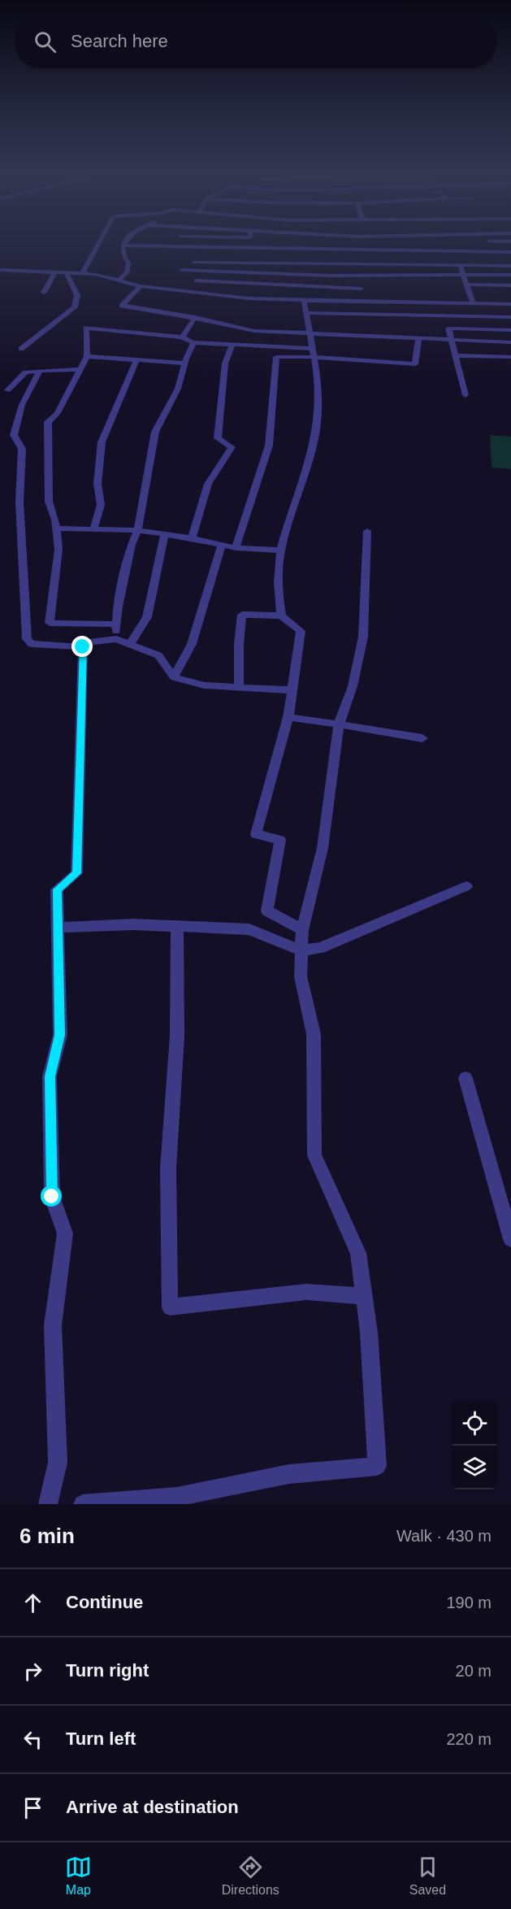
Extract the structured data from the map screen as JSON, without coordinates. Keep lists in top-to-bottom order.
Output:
{
  "page": {
    "search": "Search here",
    "heading": ["6 min", "Walk · 430 m"],
    "list": [
      ["Continue", "190 m"],
      ["Turn right", "20 m"],
      ["Turn left", "220 m"],
      "Arrive at destination"
    ],
    "nav": ["Map", "Directions", "Saved"]
  }
}
